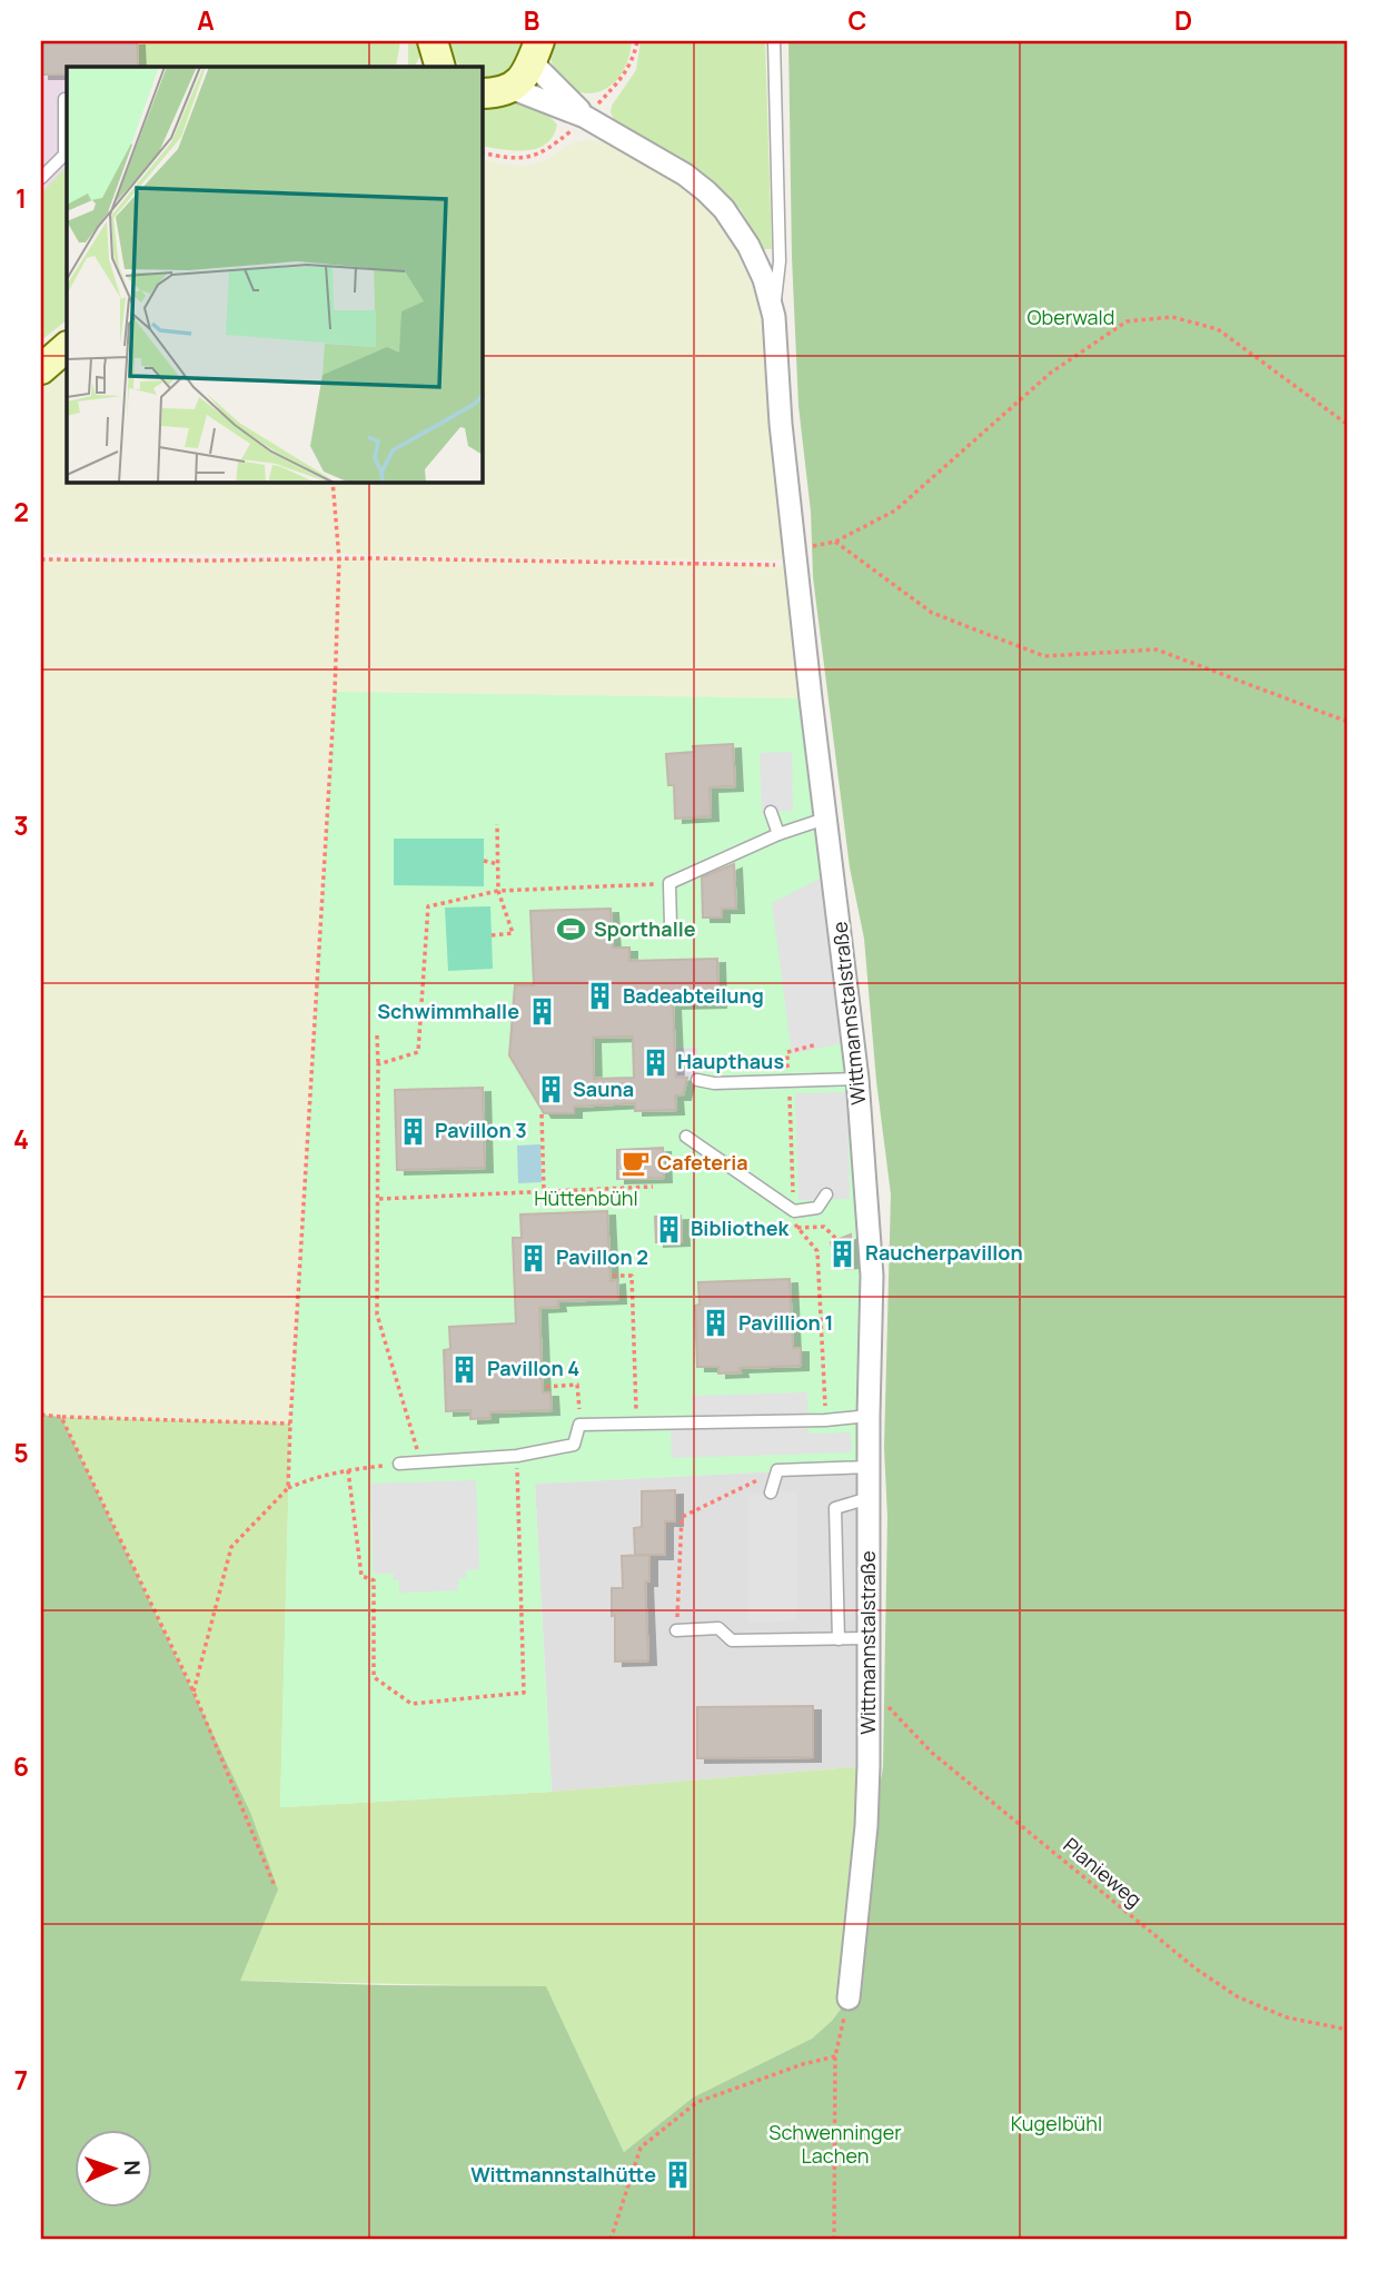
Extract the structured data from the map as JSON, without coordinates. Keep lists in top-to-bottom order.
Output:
{
  "streets": {
    "street": ["Wittmannstalstraße"],
    "path": ["Planieweg"]
  },
  "crossings": [
    ["Wittmannstalstraße", "Planieweg"]
  ],
  "parks": [
    "Oberwald",
    "Hüttenbühl",
    "Kugelbühl",
    "Schwenninger Lachen"
  ],
  "places": {
    "sports": ["Sporthalle"],
    "building": [
      "Badeabteilung",
      "Schwimmhalle",
      "Haupthaus",
      "Sauna",
      "Pavillon 3",
      "Bibliothek",
      "Raucherpavillon",
      "Pavillon 2",
      "Pavillion 1",
      "Pavillon 4",
      "Wittmannstalhütte"
    ],
    "cafe": ["Cafeteria"]
  },
  "north": "right",
  "grid": {
    "columns": [
      "A",
      "B",
      "C",
      "D"
    ],
    "rows": [
      "1",
      "2",
      "3",
      "4",
      "5",
      "6",
      "7"
    ]
  }
}
